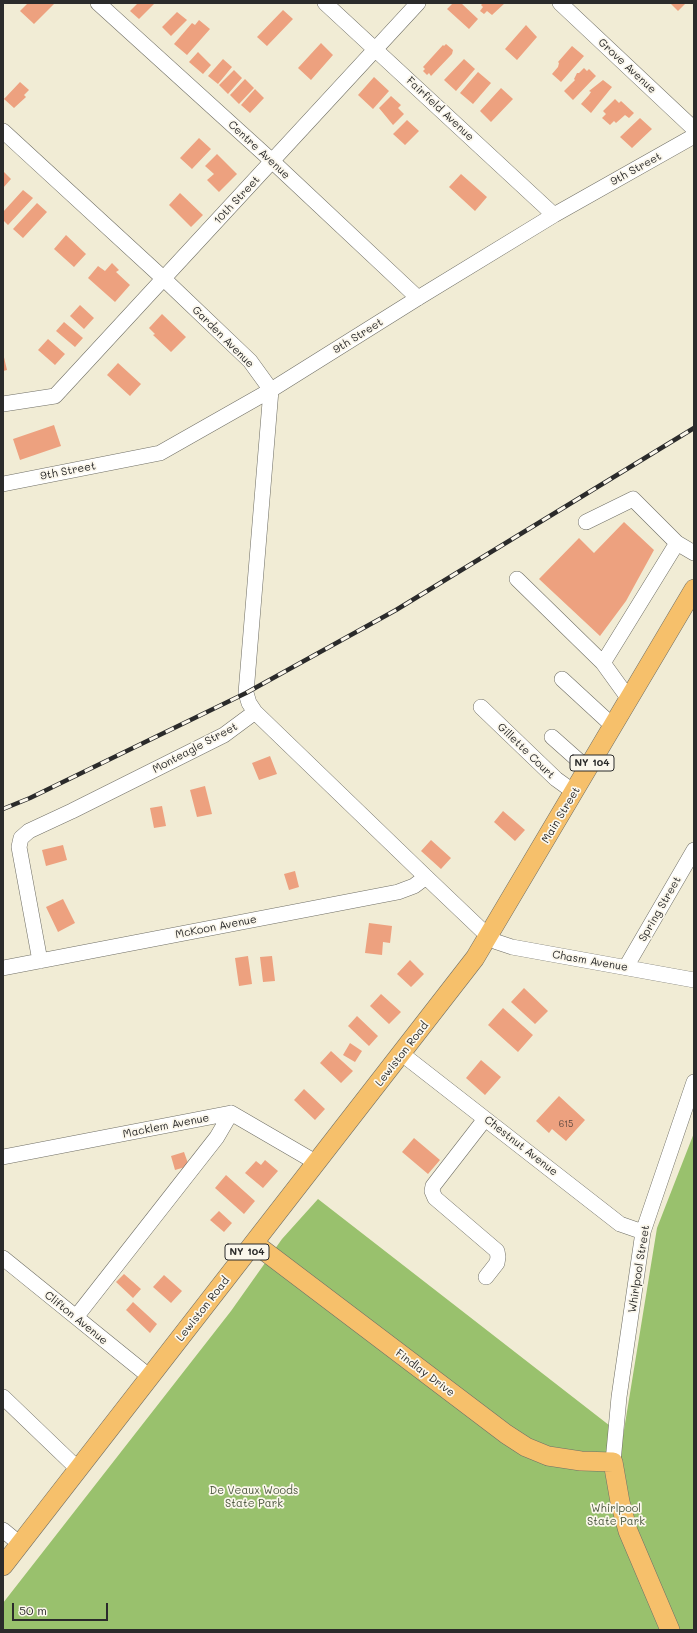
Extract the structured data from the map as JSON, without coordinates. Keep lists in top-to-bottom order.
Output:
{
  "streets": {
    "main road": [
      "NY 104",
      "Main Street",
      "Lewiston Road",
      "Findlay Drive"
    ],
    "street": [
      "Grove Avenue",
      "Fairfield Avenue",
      "Centre Avenue",
      "9th Street",
      "10th Street",
      "Garden Avenue",
      "Monteagle Street",
      "Gillette Court",
      "Spring Street",
      "McKoon Avenue",
      "Chasm Avenue",
      "Macklem Avenue",
      "Chestnut Avenue",
      "Whirlpool Street",
      "Clifton Avenue"
    ]
  },
  "crossings": [
    ["Fairfield Avenue", "9th Street"],
    ["Fairfield Avenue", "10th Street"],
    ["Centre Avenue", "9th Street"],
    ["Centre Avenue", "10th Street"],
    ["9th Street", "Garden Avenue"],
    ["10th Street", "Garden Avenue"],
    ["Monteagle Street", "McKoon Avenue"],
    ["Gillette Court", "Main Street"],
    ["Main Street", "Chasm Avenue"],
    ["Main Street", "Lewiston Road"],
    ["Spring Street", "Chasm Avenue"],
    ["Chasm Avenue", "Lewiston Road"],
    ["Lewiston Road", "Chestnut Avenue"],
    ["Lewiston Road", "Clifton Avenue"],
    ["Lewiston Road", "Findlay Drive"],
    ["Chestnut Avenue", "Whirlpool Street"],
    ["Whirlpool Street", "Findlay Drive"]
  ],
  "parks": ["De Veaux Woods State Park", "Whirlpool State Park"],
  "house_numbers": ["615"],
  "scale_bar": "50 m"
}
